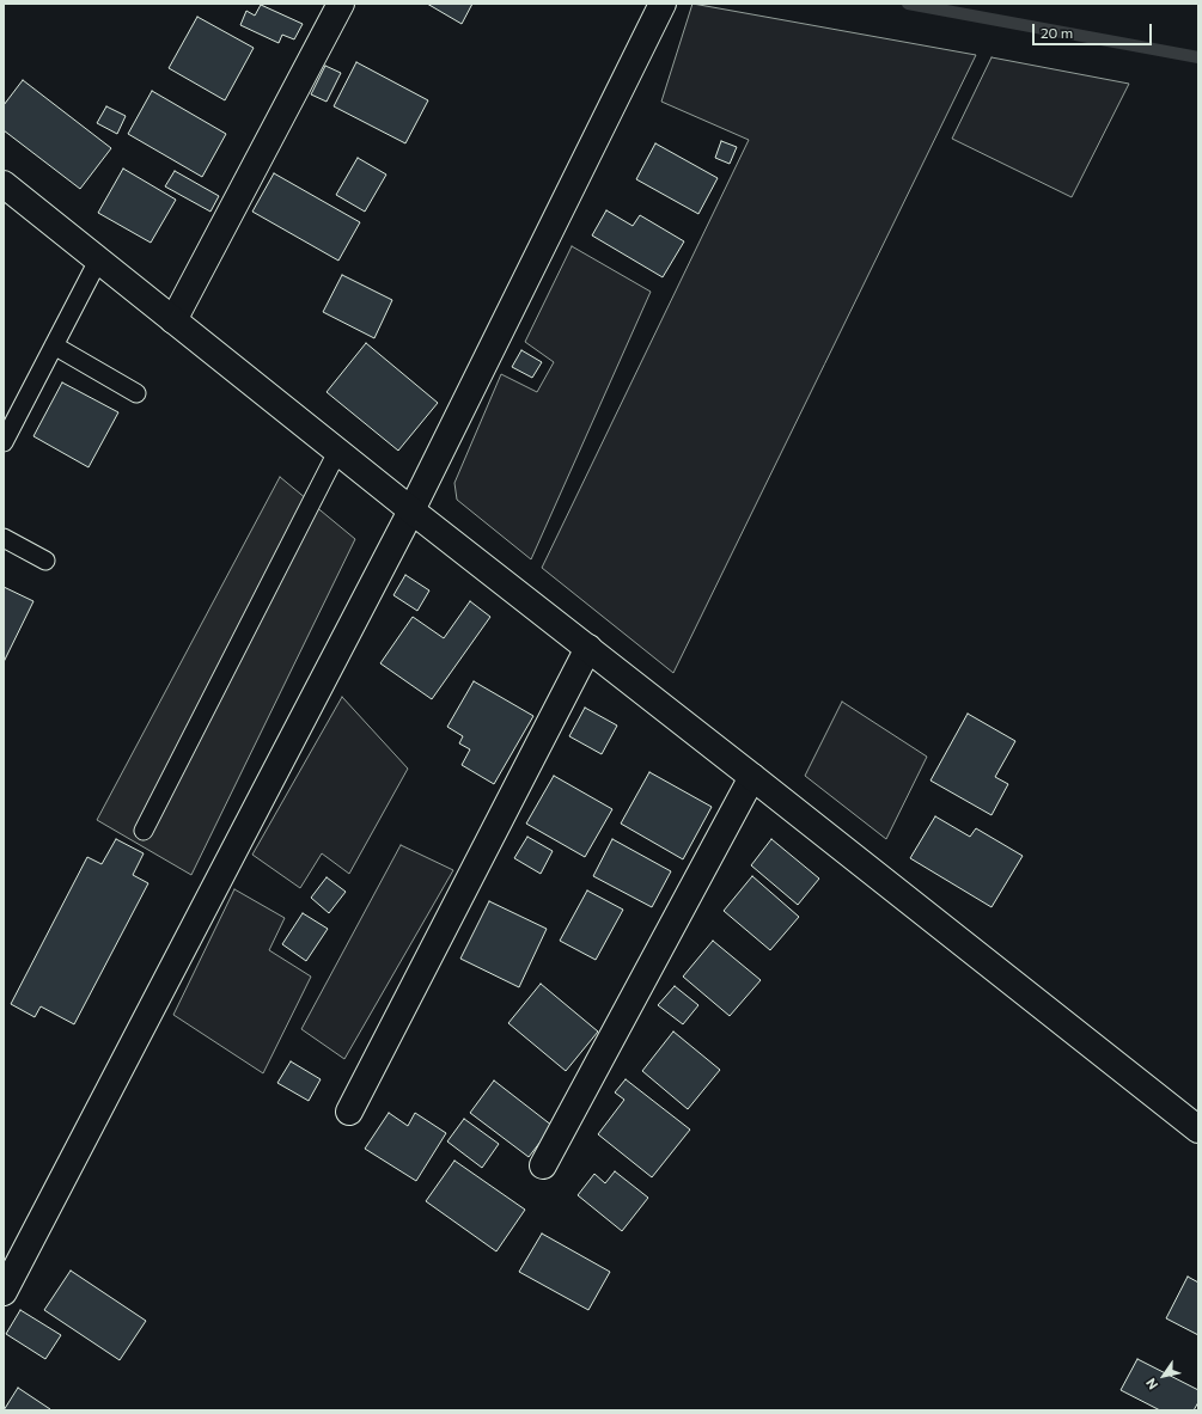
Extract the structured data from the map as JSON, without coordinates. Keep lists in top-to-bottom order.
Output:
{
  "scale_bar": "20 m",
  "north": "bottom left"
}
